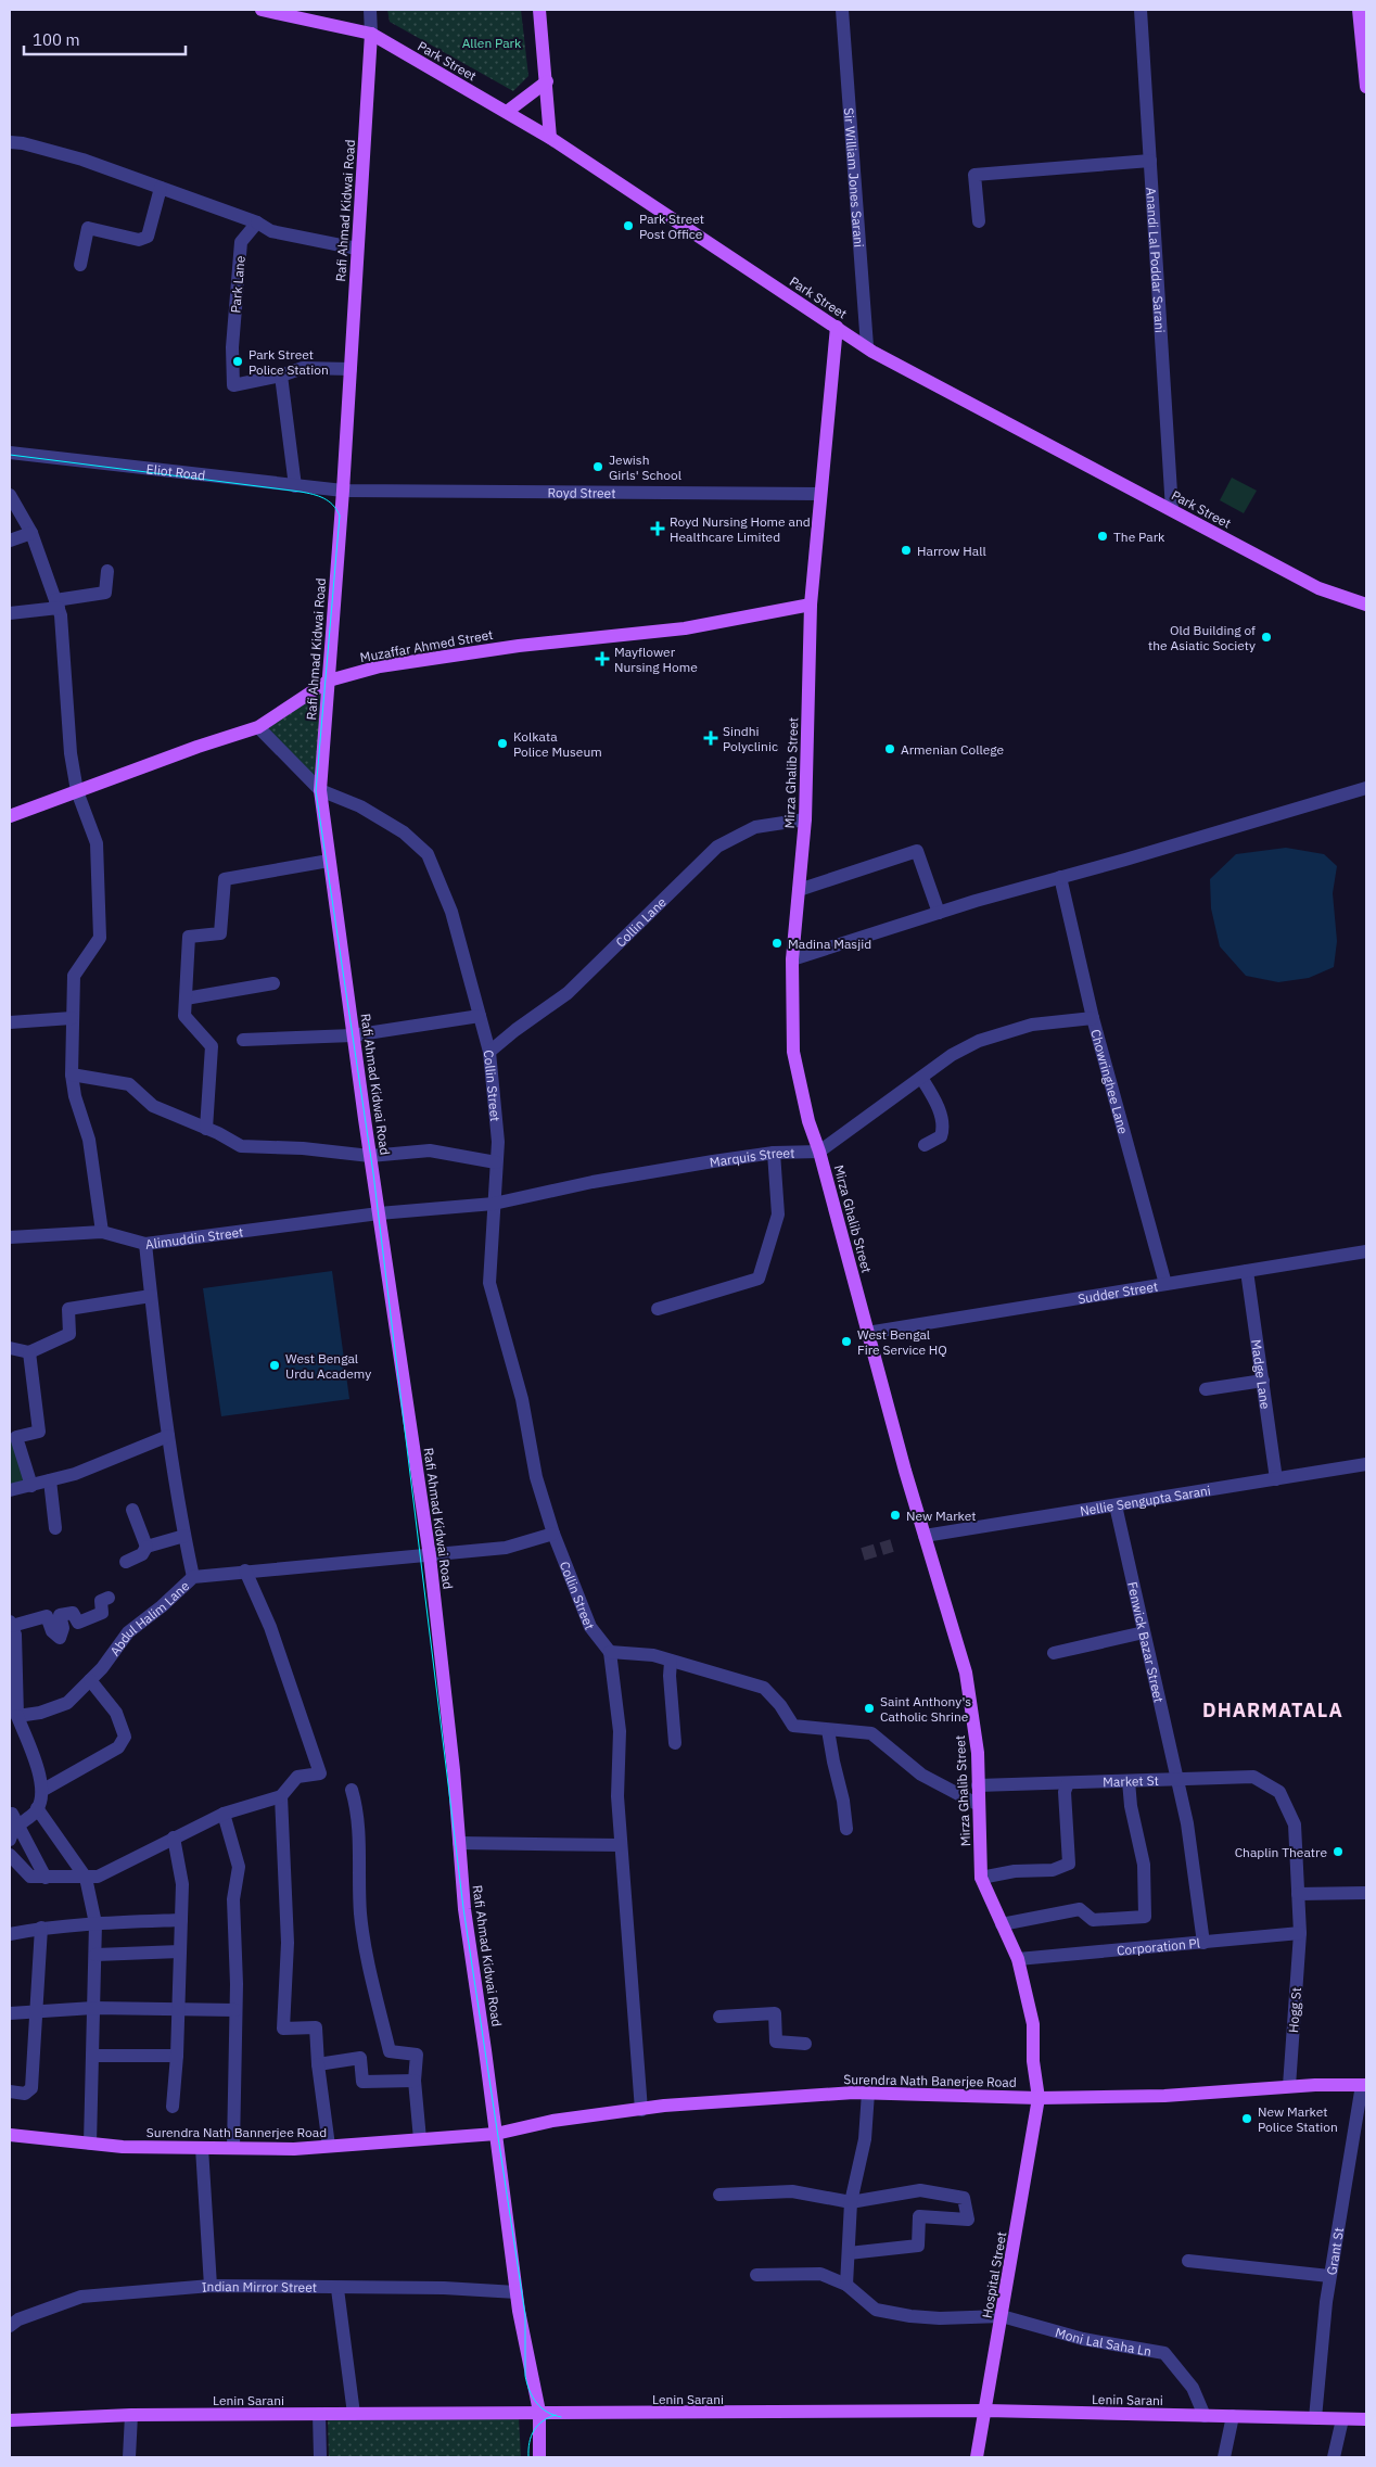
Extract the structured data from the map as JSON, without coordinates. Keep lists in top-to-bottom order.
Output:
{
  "streets": {
    "main road": [
      "Park Street",
      "Rafi Ahmad Kidwai Road",
      "Muzaffar Ahmed Street",
      "Mirza Ghalib Street",
      "Surendra Nath Banerjee Road",
      "Surendra Nath Bannerjee Road",
      "Hospital Street",
      "Lenin Sarani"
    ],
    "street": [
      "Sir William Jones Sarani",
      "Anandi Lal Poddar Sarani",
      "Park Lane",
      "Eliot Road",
      "Royd Street",
      "Collin Lane",
      "Chowringhee Lane",
      "Collin Street",
      "Marquis Street",
      "Alimuddin Street",
      "Sudder Street",
      "Madge Lane",
      "Nellie Sengupta Sarani",
      "Abdul Halim Lane",
      "Fenwick Bazar Street",
      "Market St",
      "Corporation Pl",
      "Hogg St",
      "Grant St",
      "Indian Mirror Street",
      "Moni Lal Saha Ln"
    ]
  },
  "crossings": [
    ["Park Street", "Sir William Jones Sarani"],
    ["Park Street", "Rafi Ahmad Kidwai Road"],
    ["Park Street", "Anandi Lal Poddar Sarani"],
    ["Park Street", "Mirza Ghalib Street"],
    ["Rafi Ahmad Kidwai Road", "Eliot Road"],
    ["Rafi Ahmad Kidwai Road", "Royd Street"],
    ["Rafi Ahmad Kidwai Road", "Muzaffar Ahmed Street"],
    ["Rafi Ahmad Kidwai Road", "Collin Street"],
    ["Rafi Ahmad Kidwai Road", "Marquis Street"],
    ["Rafi Ahmad Kidwai Road", "Alimuddin Street"],
    ["Rafi Ahmad Kidwai Road", "Abdul Halim Lane"],
    ["Rafi Ahmad Kidwai Road", "Surendra Nath Banerjee Road"],
    ["Rafi Ahmad Kidwai Road", "Surendra Nath Bannerjee Road"],
    ["Rafi Ahmad Kidwai Road", "Indian Mirror Street"],
    ["Rafi Ahmad Kidwai Road", "Lenin Sarani"],
    ["Eliot Road", "Royd Street"],
    ["Royd Street", "Mirza Ghalib Street"],
    ["Muzaffar Ahmed Street", "Mirza Ghalib Street"],
    ["Muzaffar Ahmed Street", "Collin Street"],
    ["Mirza Ghalib Street", "Collin Lane"],
    ["Mirza Ghalib Street", "Marquis Street"],
    ["Mirza Ghalib Street", "Sudder Street"],
    ["Mirza Ghalib Street", "Nellie Sengupta Sarani"],
    ["Mirza Ghalib Street", "Market St"],
    ["Mirza Ghalib Street", "Corporation Pl"],
    ["Mirza Ghalib Street", "Surendra Nath Banerjee Road"],
    ["Mirza Ghalib Street", "Hospital Street"],
    ["Collin Lane", "Collin Street"],
    ["Chowringhee Lane", "Sudder Street"],
    ["Collin Street", "Marquis Street"],
    ["Marquis Street", "Alimuddin Street"],
    ["Sudder Street", "Madge Lane"],
    ["Madge Lane", "Nellie Sengupta Sarani"],
    ["Nellie Sengupta Sarani", "Fenwick Bazar Street"],
    ["Fenwick Bazar Street", "Market St"],
    ["Fenwick Bazar Street", "Corporation Pl"],
    ["Market St", "Hogg St"],
    ["Corporation Pl", "Hogg St"],
    ["Hogg St", "Surendra Nath Banerjee Road"],
    ["Surendra Nath Banerjee Road", "Surendra Nath Bannerjee Road"],
    ["Surendra Nath Banerjee Road", "Grant St"],
    ["Surendra Nath Banerjee Road", "Hospital Street"],
    ["Grant St", "Lenin Sarani"],
    ["Hospital Street", "Moni Lal Saha Ln"],
    ["Hospital Street", "Lenin Sarani"],
    ["Moni Lal Saha Ln", "Lenin Sarani"]
  ],
  "districts": ["DHARMATALA"],
  "parks": ["Allen Park"],
  "places": {
    "other": [
      "Park Street Post Office",
      "Park Street Police Station",
      "Jewish Girls' School",
      "The Park",
      "Harrow Hall",
      "Old Building of the Asiatic Society",
      "Kolkata Police Museum",
      "Armenian College",
      "Madina Masjid",
      "West Bengal Fire Service HQ",
      "West Bengal Urdu Academy",
      "New Market",
      "Saint Anthony's Catholic Shrine",
      "Chaplin Theatre",
      "New Market Police Station"
    ],
    "health": ["Royd Nursing Home and Healthcare Limited", "Mayflower Nursing Home", "Sindhi Polyclinic"]
  },
  "scale_bar": "100 m"
}
